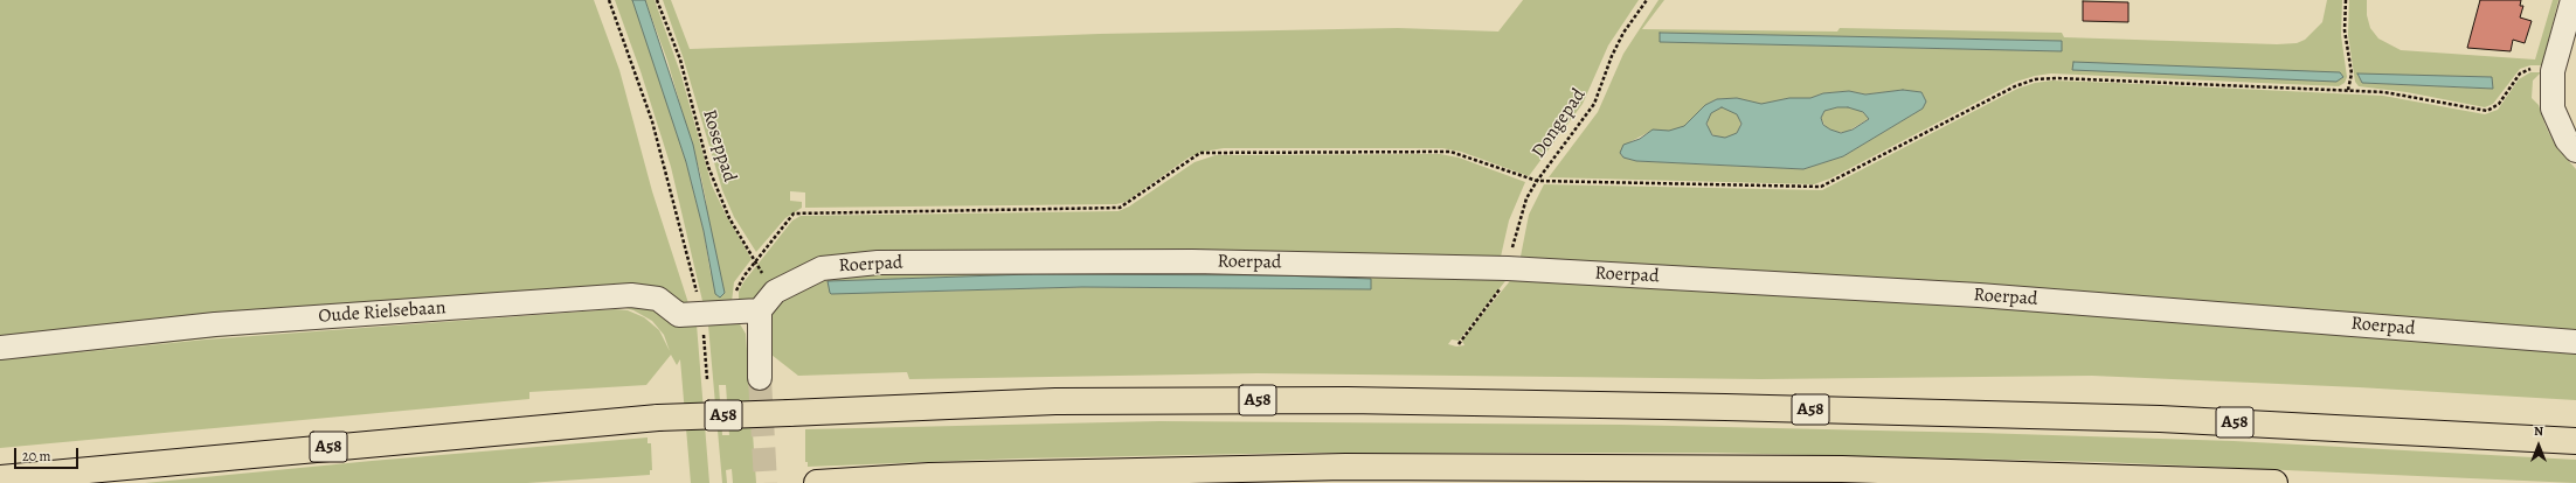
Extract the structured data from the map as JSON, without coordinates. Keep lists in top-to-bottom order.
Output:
{
  "streets": {
    "highway": ["A58"],
    "street": ["Roerpad", "Oude Rielsebaan"],
    "path": ["Dongepad", "Roseppad"]
  },
  "crossings": [
    ["Dongepad", "Roerpad"],
    ["Roseppad", "Roerpad"],
    ["Roerpad", "Oude Rielsebaan"]
  ],
  "scale_bar": "20 m",
  "north": "top"
}
